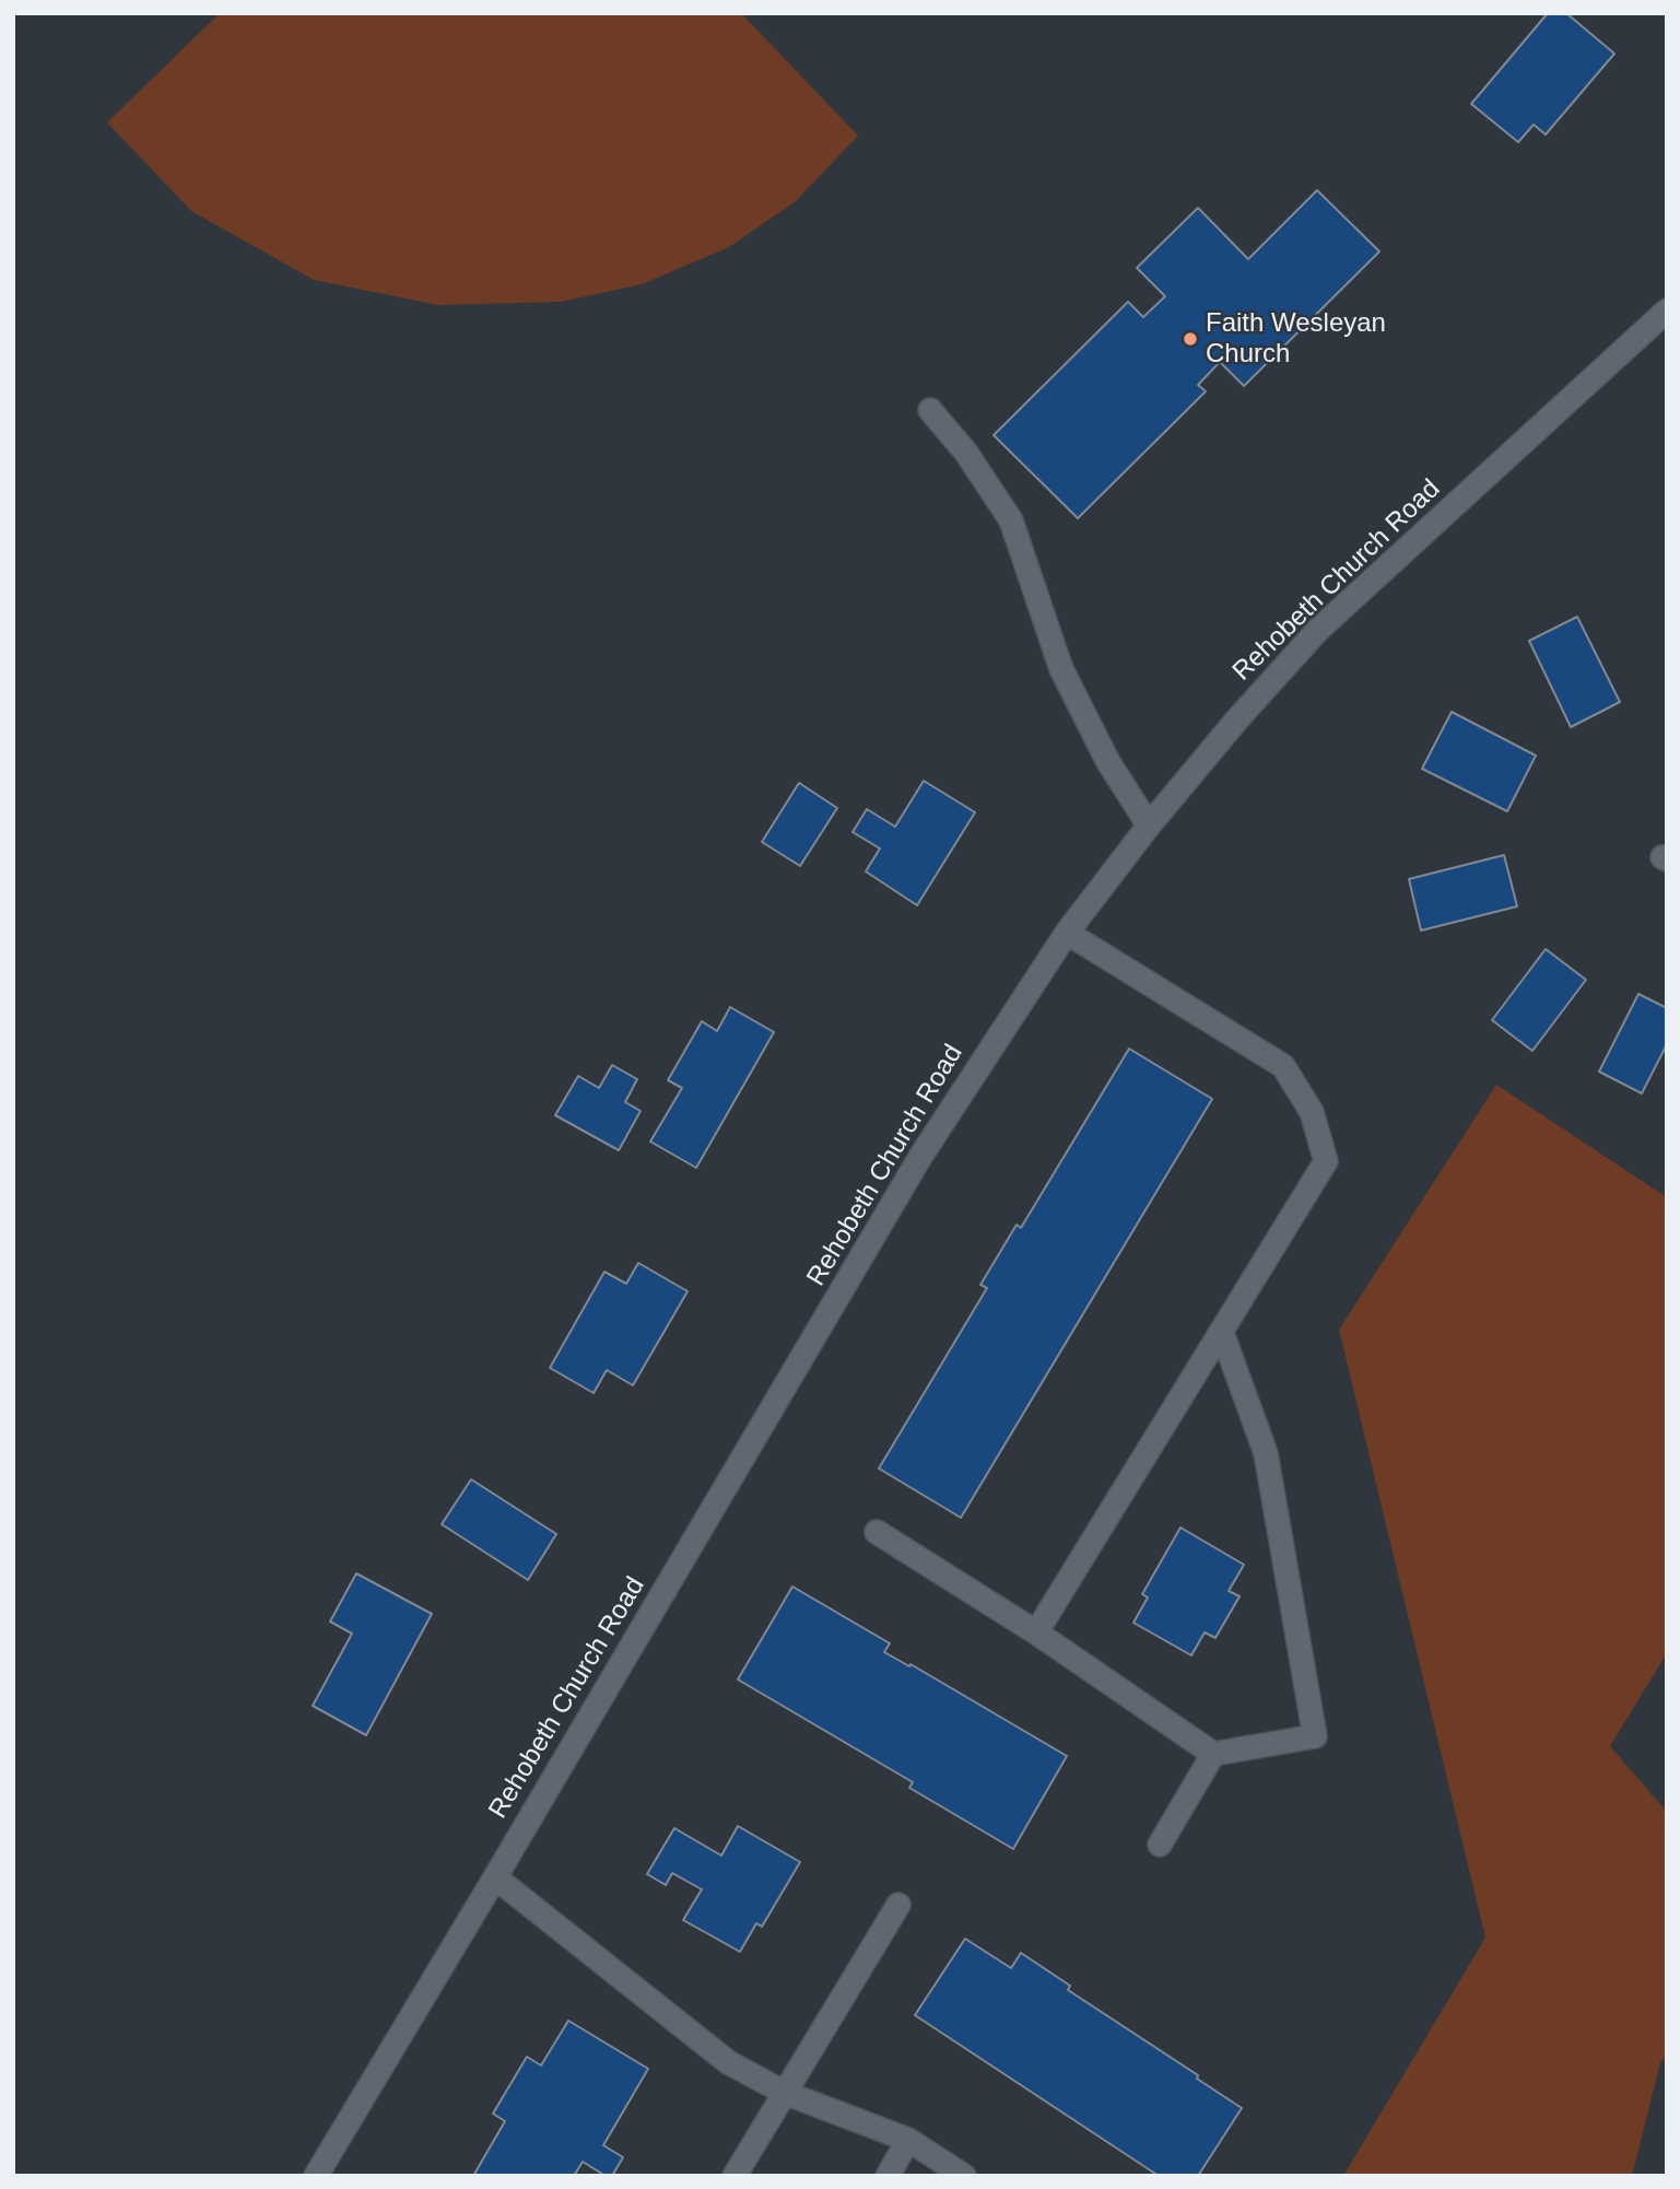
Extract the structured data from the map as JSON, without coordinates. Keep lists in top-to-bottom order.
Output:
{
  "streets": {
    "street": ["Rehobeth Church Road"]
  },
  "places": ["Faith Wesleyan Church"]
}
